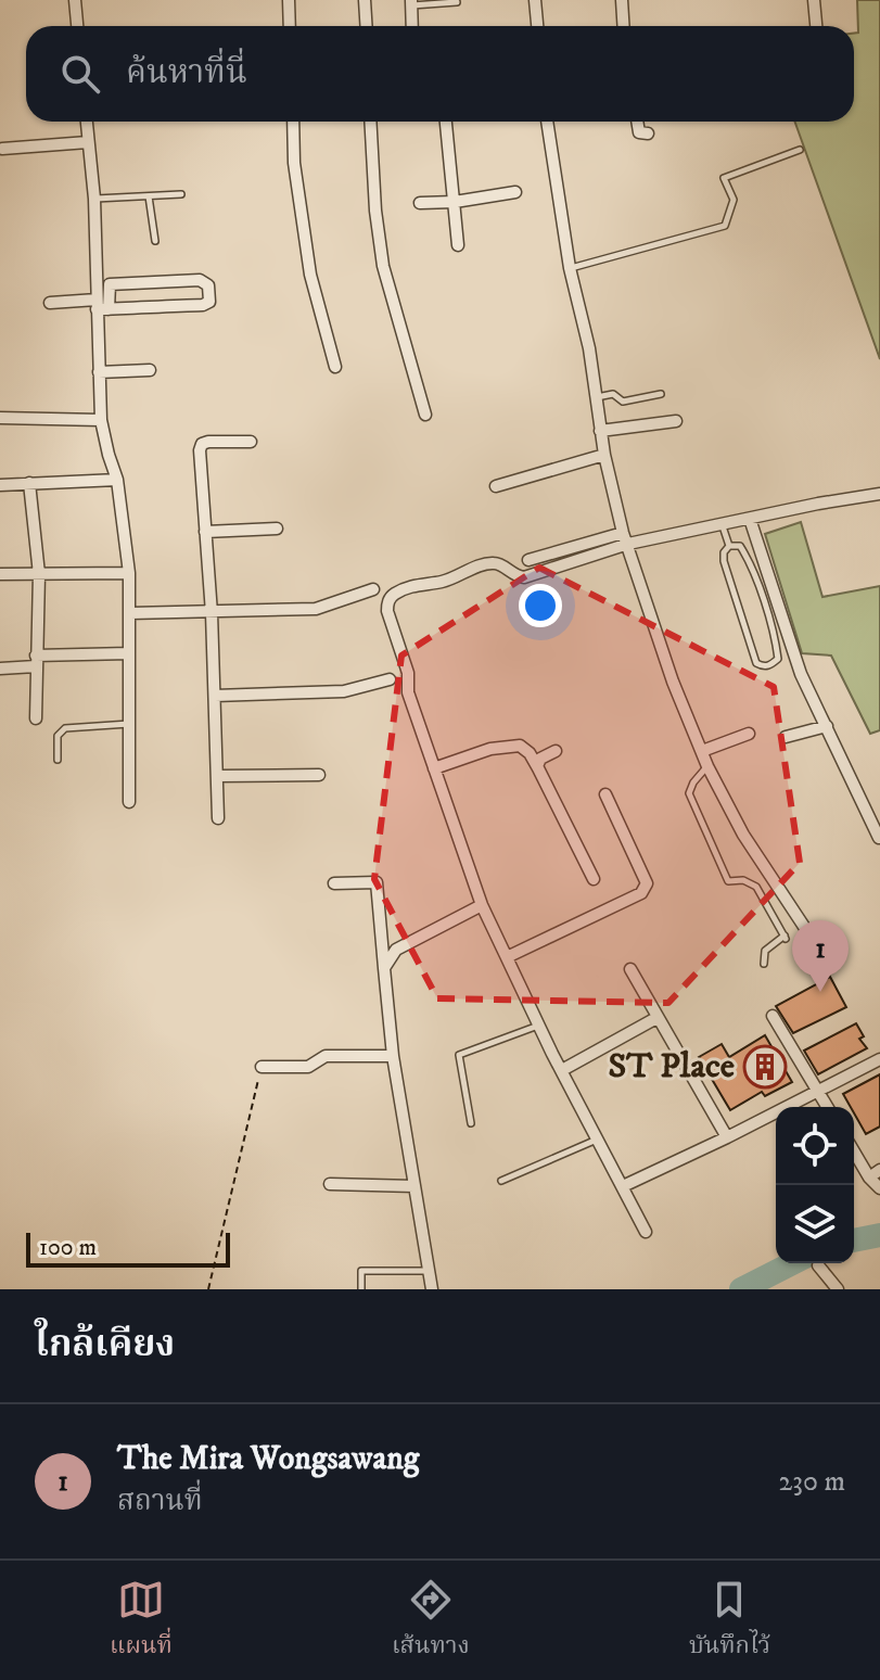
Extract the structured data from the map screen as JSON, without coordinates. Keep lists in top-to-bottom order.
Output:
{
  "places": {
    "building": ["ST Place"]
  },
  "scale_bar": "100 m",
  "page": {
    "search": "ค้นหาที่นี่",
    "pins": "1",
    "scale": "100 m",
    "heading": "ใกล้เคียง",
    "list": [
      {
        "mark": "1",
        "name": "The Mira Wongsawang",
        "note": "สถานที่",
        "value": "230 m"
      }
    ],
    "nav": ["แผนที่", "เส้นทาง", "บันทึกไว้"]
  }
}
